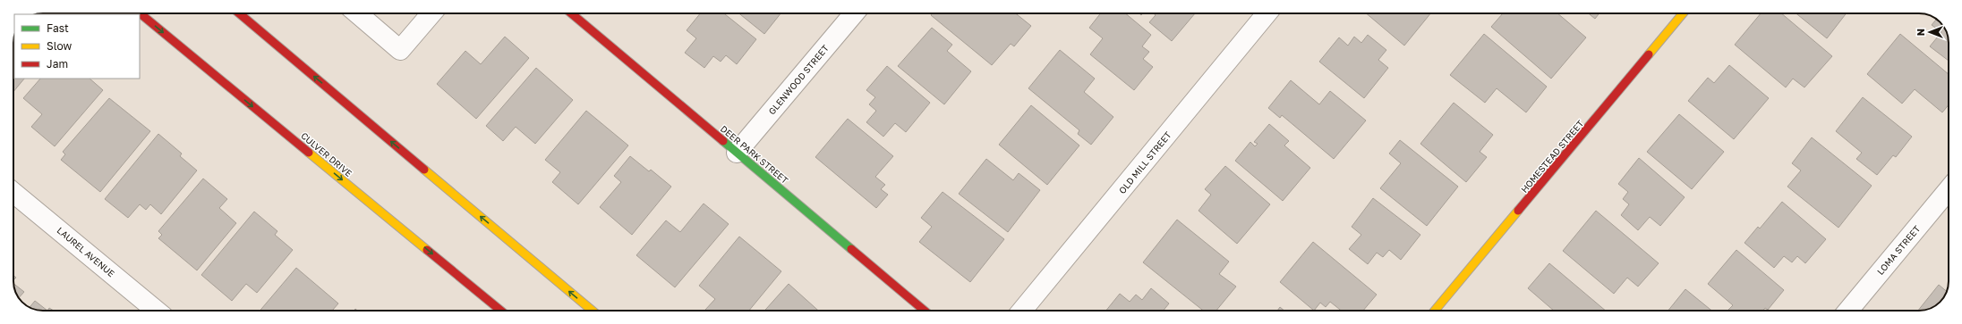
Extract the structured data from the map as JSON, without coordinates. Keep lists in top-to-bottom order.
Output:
{
  "streets": {
    "main road": ["CULVER DRIVE", "DEER PARK STREET", "HOMESTEAD STREET"],
    "street": [
      "GLENWOOD STREET",
      "OLD MILL STREET",
      "LOMA STREET",
      "LAUREL AVENUE"
    ]
  },
  "crossings": [
    ["GLENWOOD STREET", "DEER PARK STREET"]
  ],
  "legend": ["Fast", "Slow", "Jam"],
  "north": "left"
}
